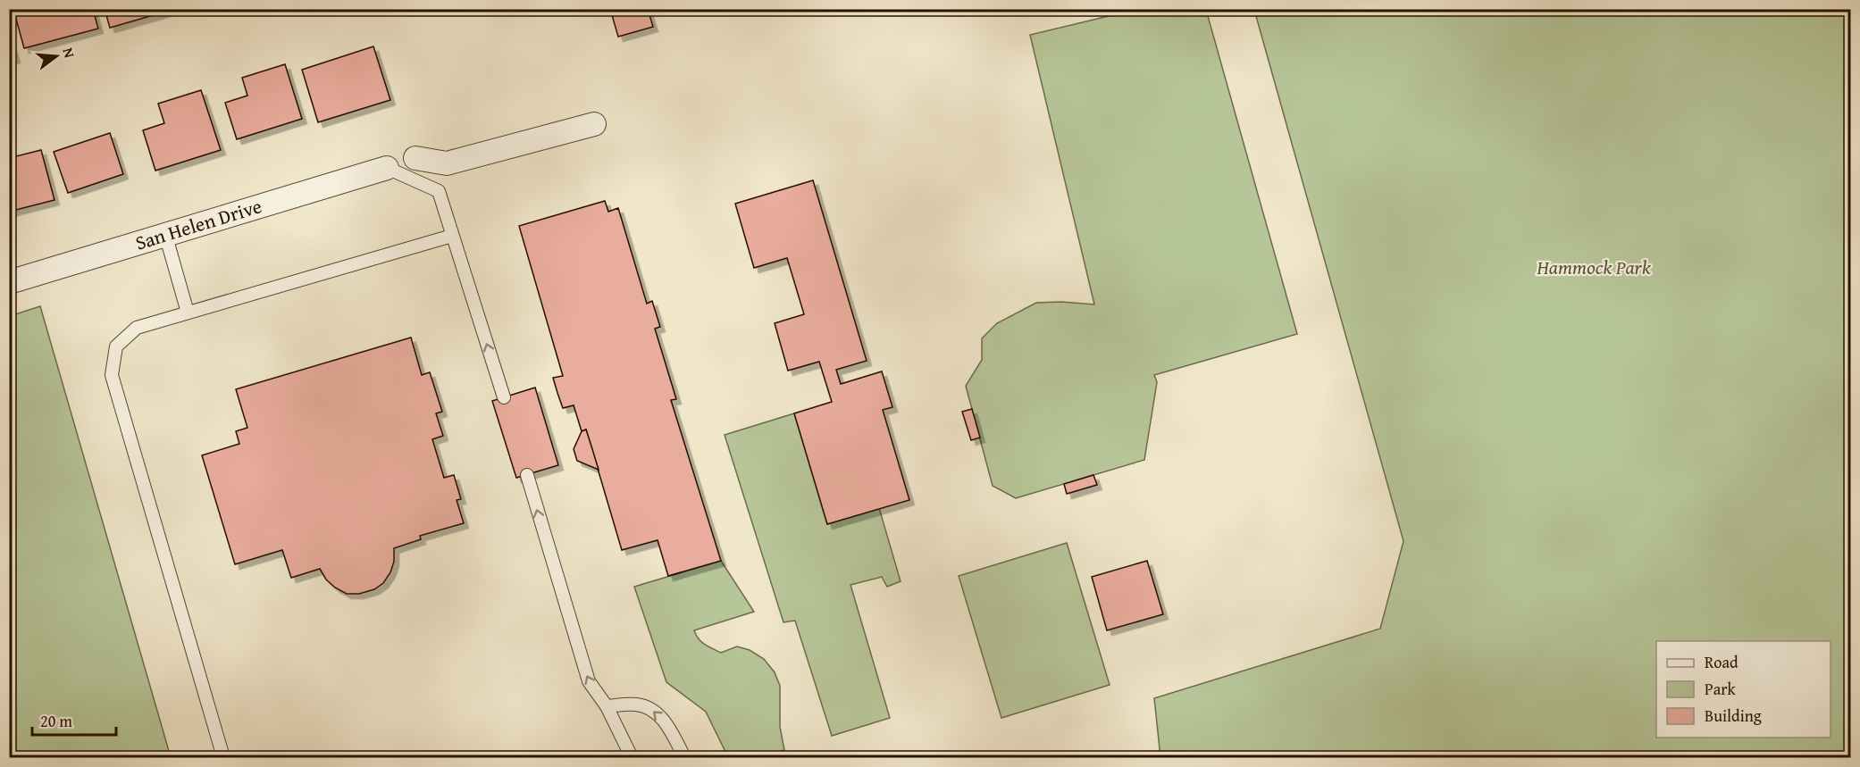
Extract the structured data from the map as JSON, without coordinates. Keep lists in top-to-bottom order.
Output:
{
  "streets": {
    "street": ["San Helen Drive"]
  },
  "parks": ["Hammock Park"],
  "legend": ["Road", "Park", "Building"],
  "scale_bar": "20 m",
  "north": "right"
}
